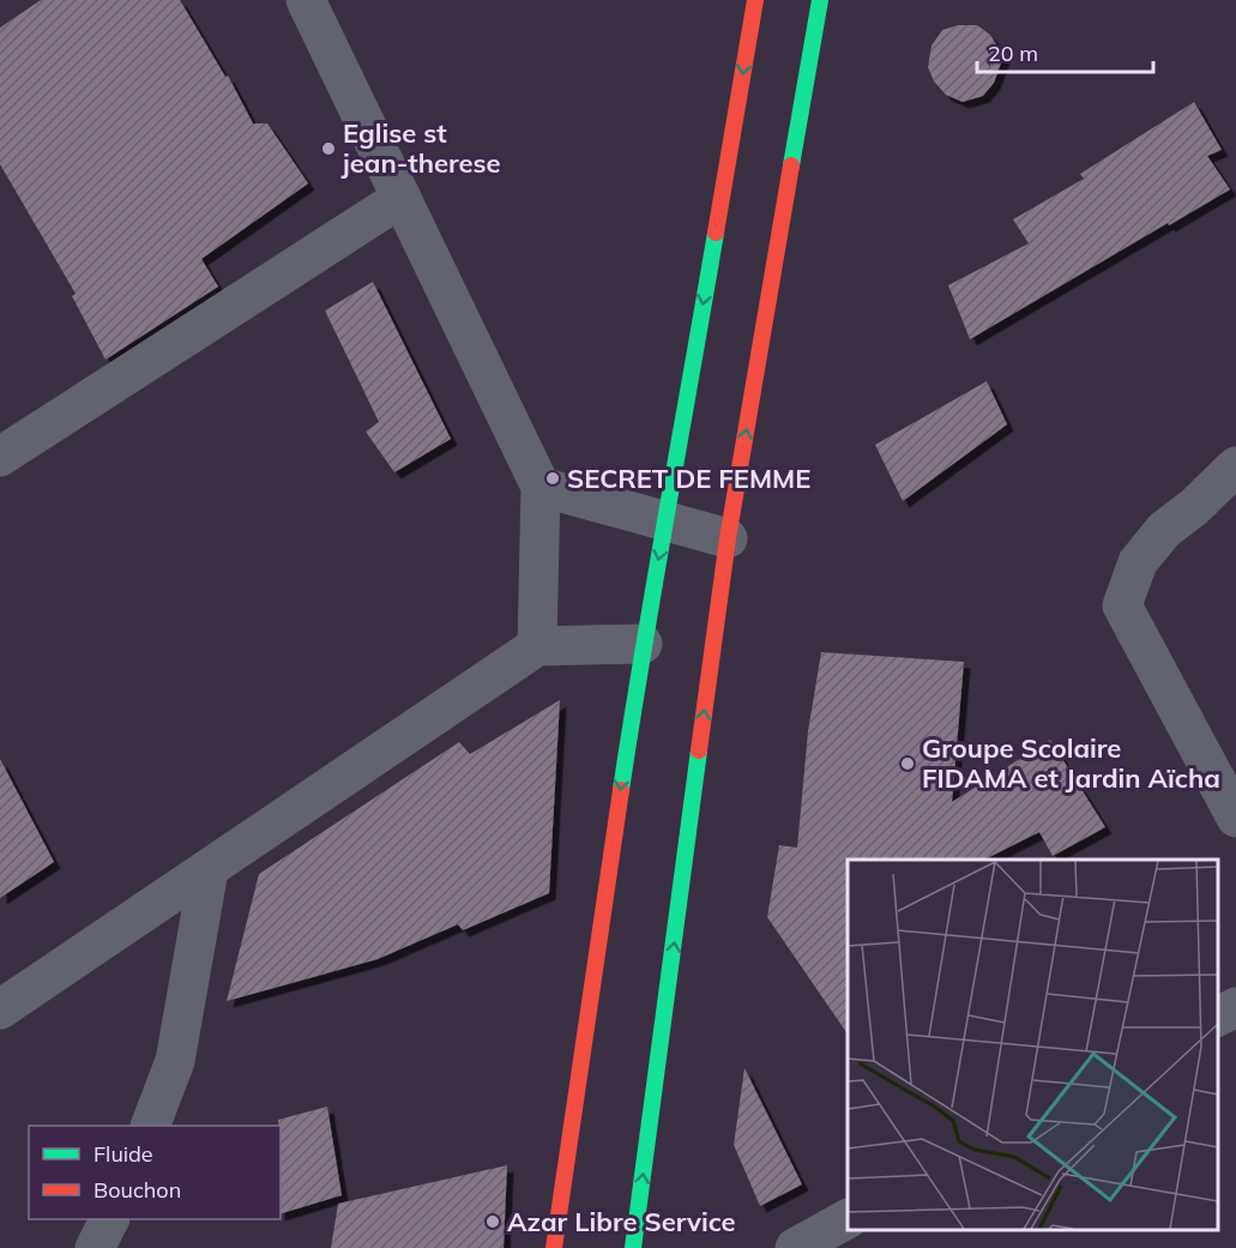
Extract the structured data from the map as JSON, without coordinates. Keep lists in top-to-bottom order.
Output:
{
  "places": [
    "Eglise st jean-therese",
    "SECRET DE FEMME",
    "Groupe Scolaire FIDAMA et Jardin Aïcha",
    "Azar Libre Service"
  ],
  "legend": ["Fluide", "Bouchon"],
  "scale_bar": "20 m"
}
